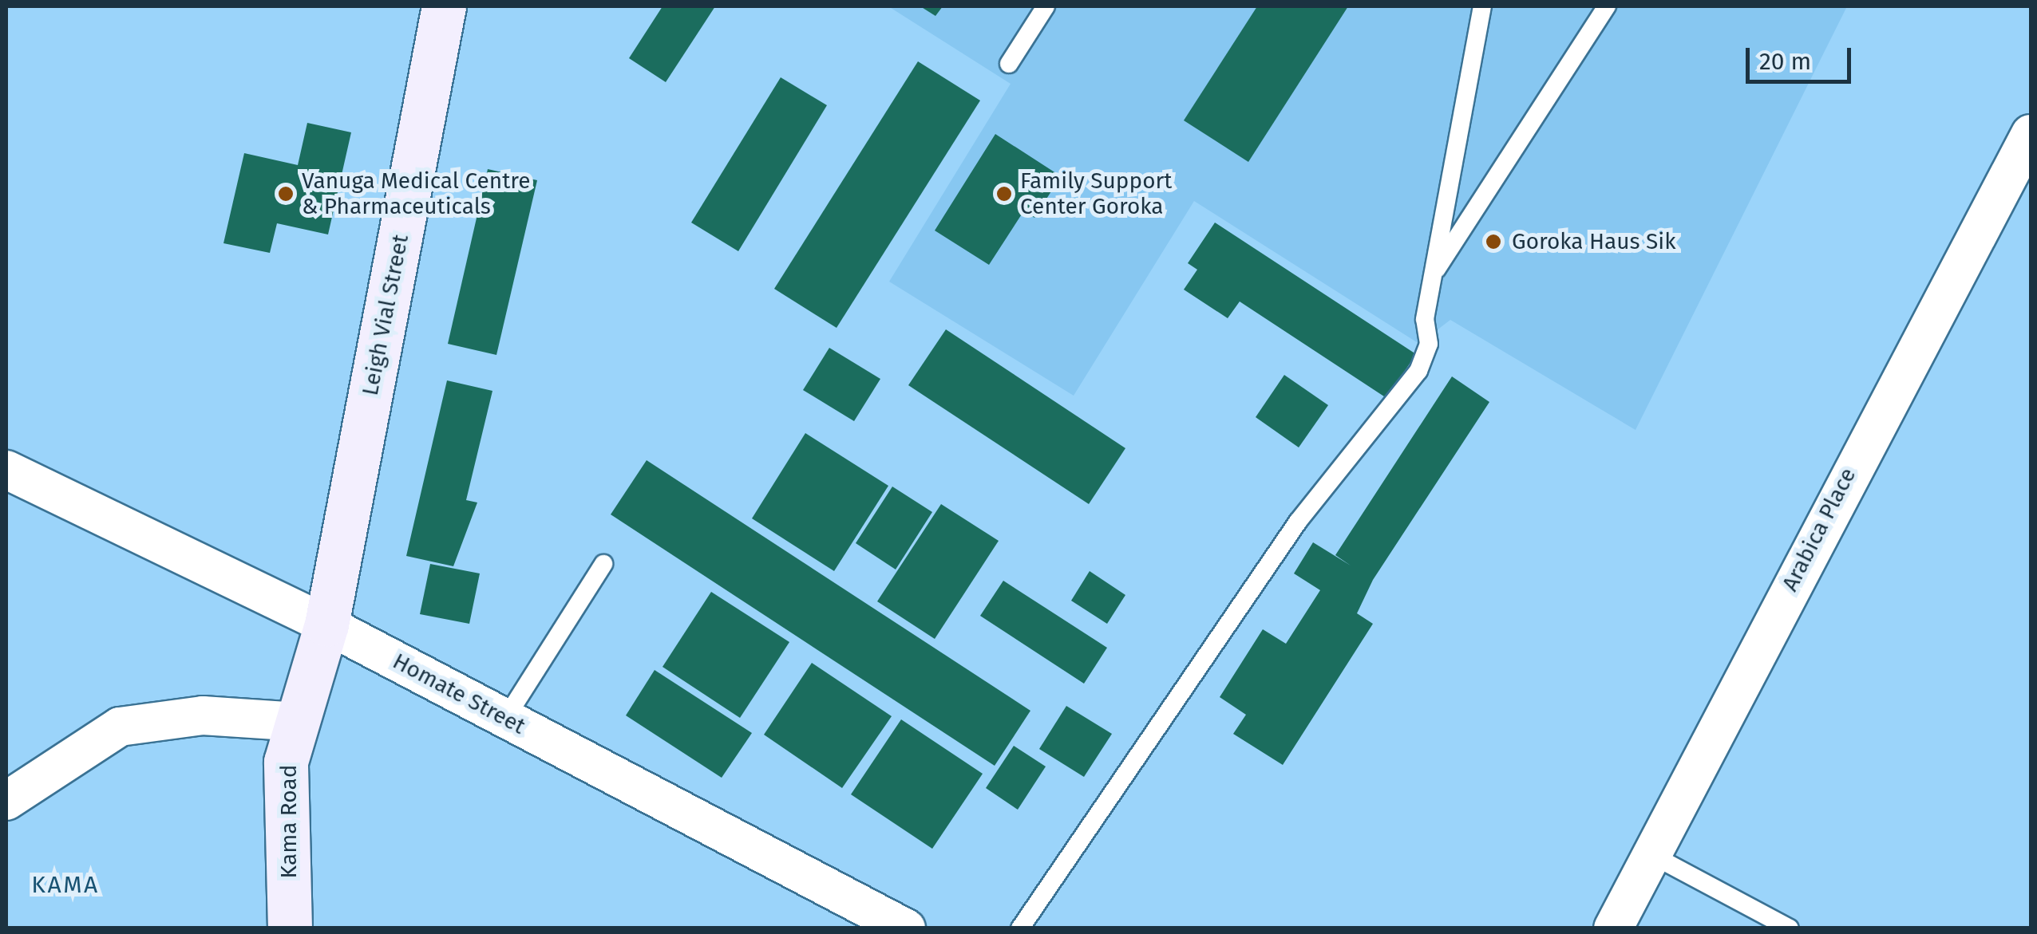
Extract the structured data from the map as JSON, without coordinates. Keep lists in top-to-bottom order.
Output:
{
  "streets": {
    "street": [
      "Leigh Vial Street",
      "Arabica Place",
      "Homate Street",
      "Kama Road"
    ]
  },
  "crossings": [
    ["Leigh Vial Street", "Homate Street"],
    ["Leigh Vial Street", "Kama Road"],
    ["Homate Street", "Kama Road"]
  ],
  "districts": ["KAMA"],
  "places": ["Vanuga Medical Centre & Pharmaceuticals", "Family Support Center Goroka", "Goroka Haus Sik"],
  "scale_bar": "20 m"
}
